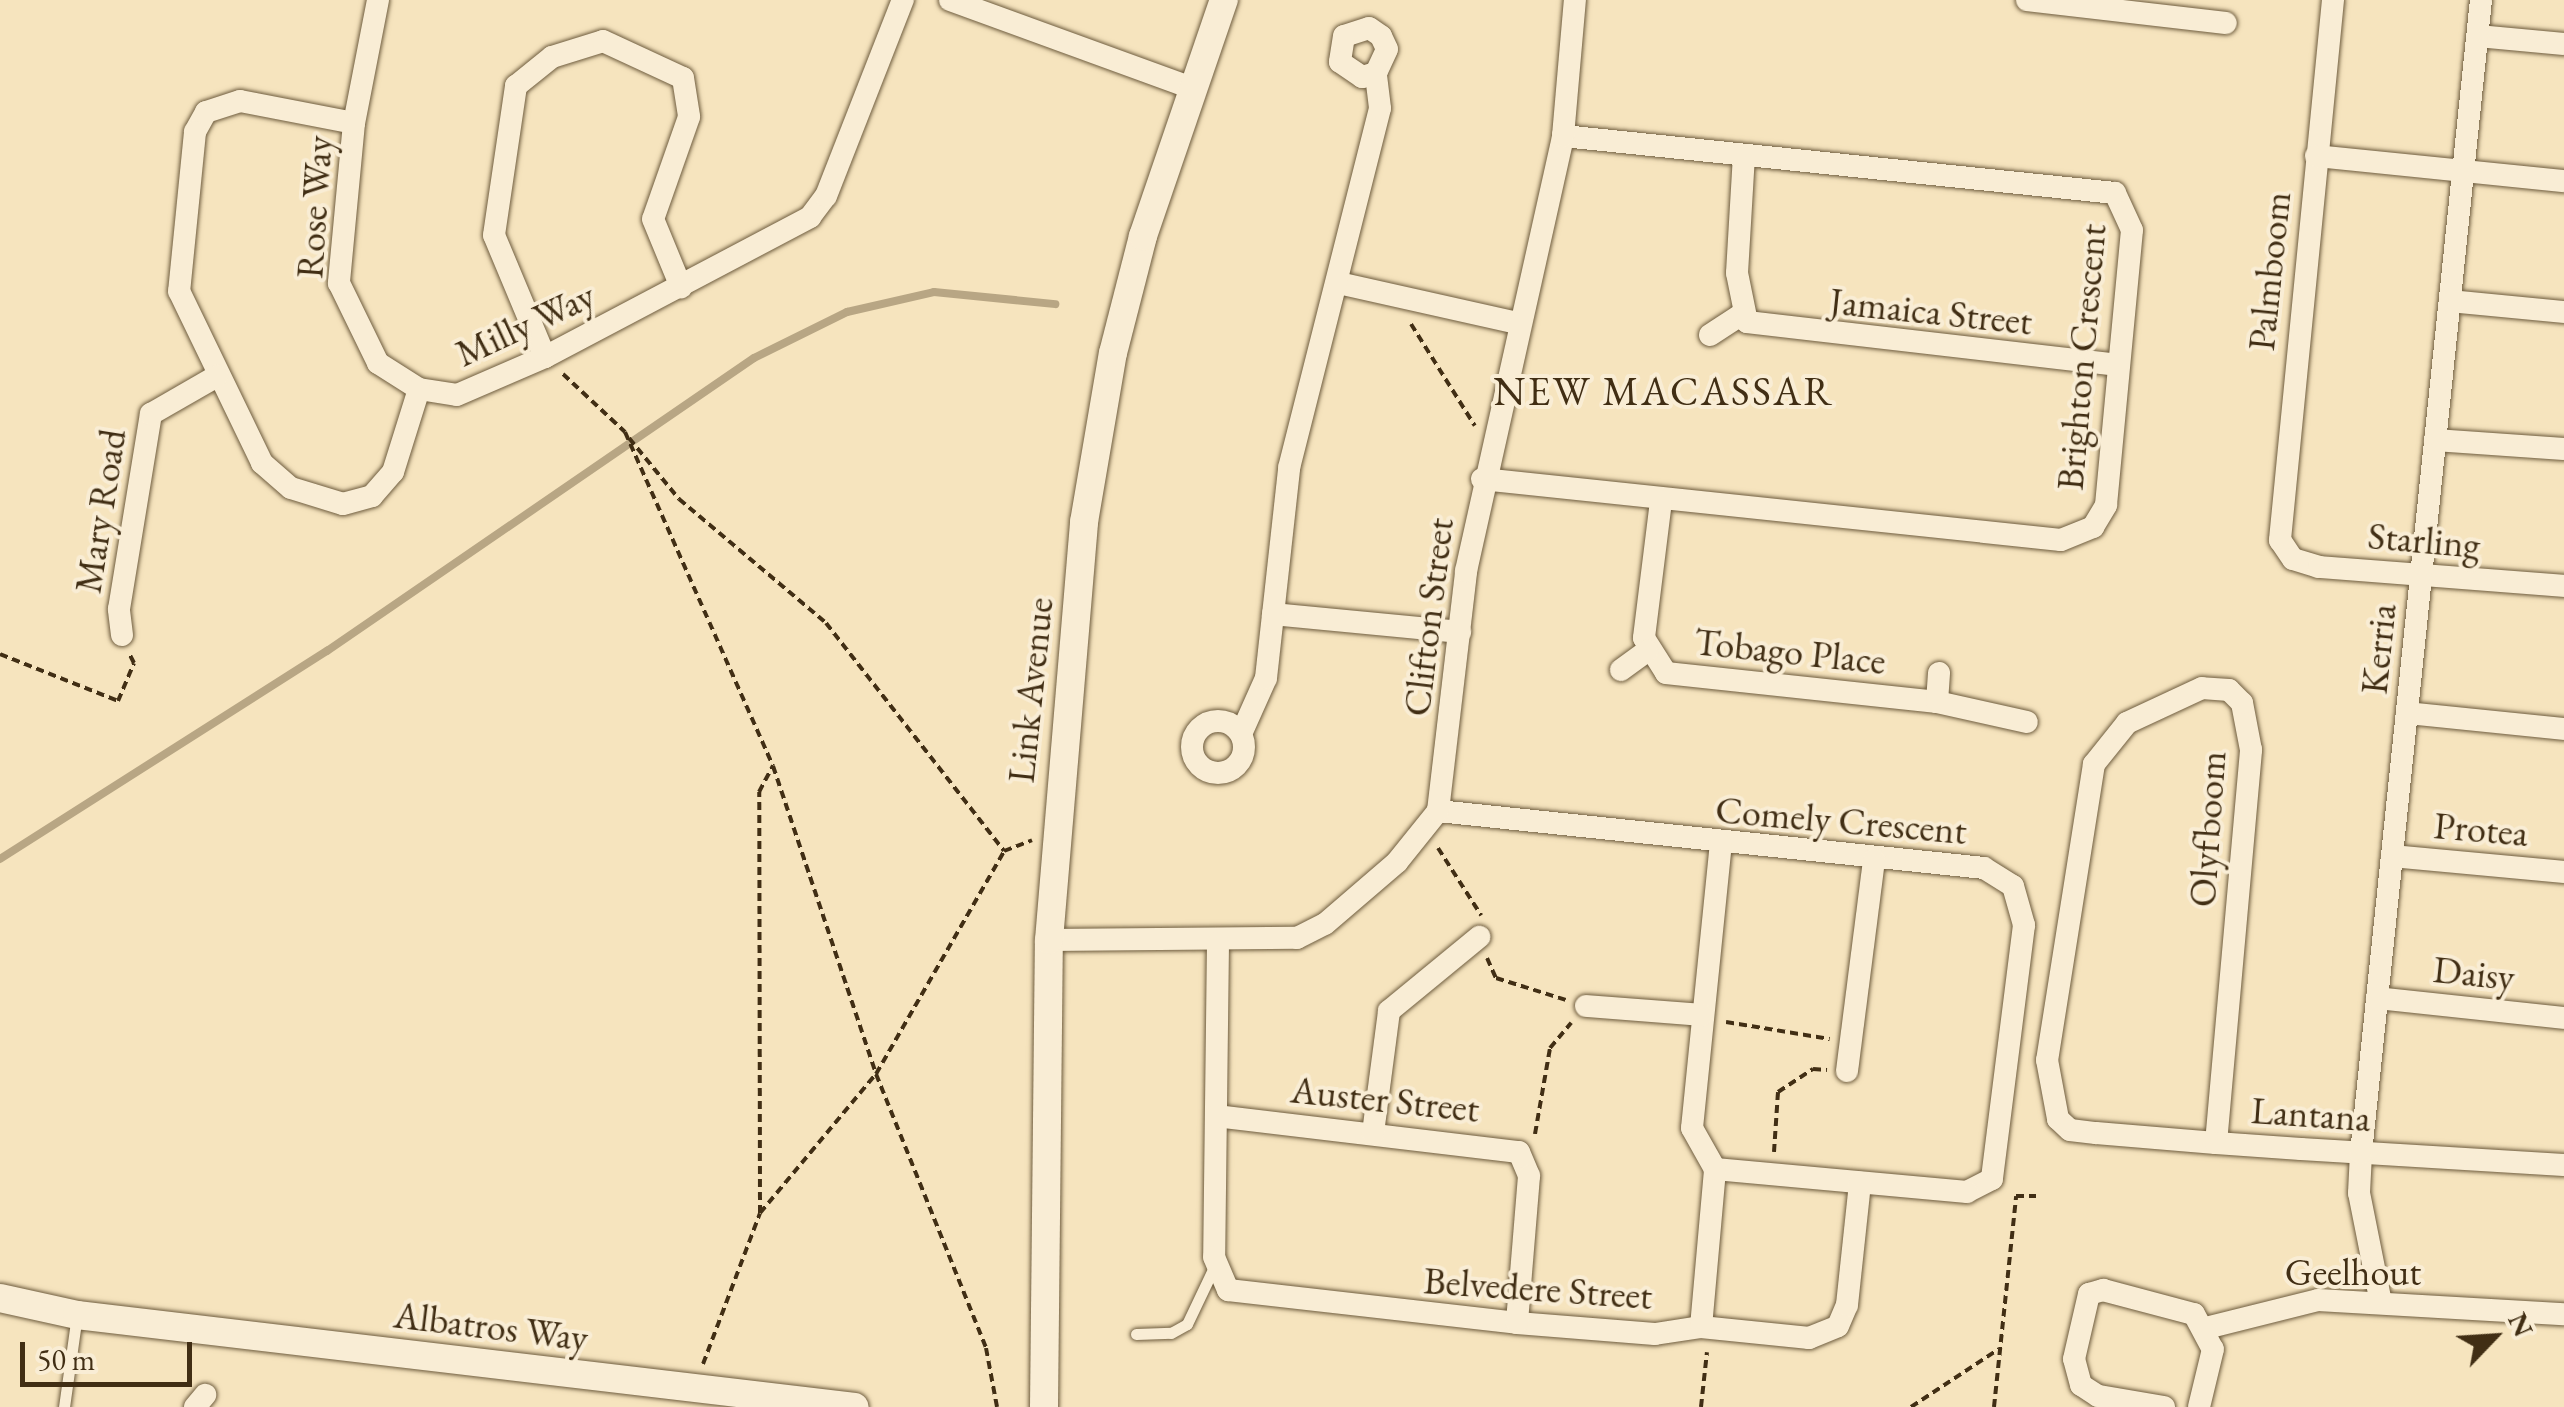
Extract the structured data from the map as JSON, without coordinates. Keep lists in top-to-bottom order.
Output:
{
  "streets": {
    "street": [
      "Rose Way",
      "Palmboom",
      "Jamaica Street",
      "Milly Way",
      "Brighton Crescent",
      "Mary Road",
      "Starling",
      "Clifton Street",
      "Kerria",
      "Tobago Place",
      "Link Avenue",
      "Comely Crescent",
      "Olyfboom",
      "Protea",
      "Daisy",
      "Auster Street",
      "Lantana",
      "Geelhout",
      "Belvedere Street",
      "Albatros Way"
    ]
  },
  "crossings": [
    ["Rose Way", "Milly Way"],
    ["Palmboom", "Starling"],
    ["Jamaica Street", "Brighton Crescent"],
    ["Milly Way", "Mary Road"],
    ["Brighton Crescent", "Clifton Street"],
    ["Brighton Crescent", "Tobago Place"],
    ["Starling", "Kerria"],
    ["Clifton Street", "Comely Crescent"],
    ["Kerria", "Protea"],
    ["Kerria", "Daisy"],
    ["Kerria", "Lantana"],
    ["Kerria", "Geelhout"],
    ["Comely Crescent", "Belvedere Street"],
    ["Olyfboom", "Lantana"]
  ],
  "districts": ["NEW MACASSAR"],
  "scale_bar": "50 m",
  "north": "top right"
}
